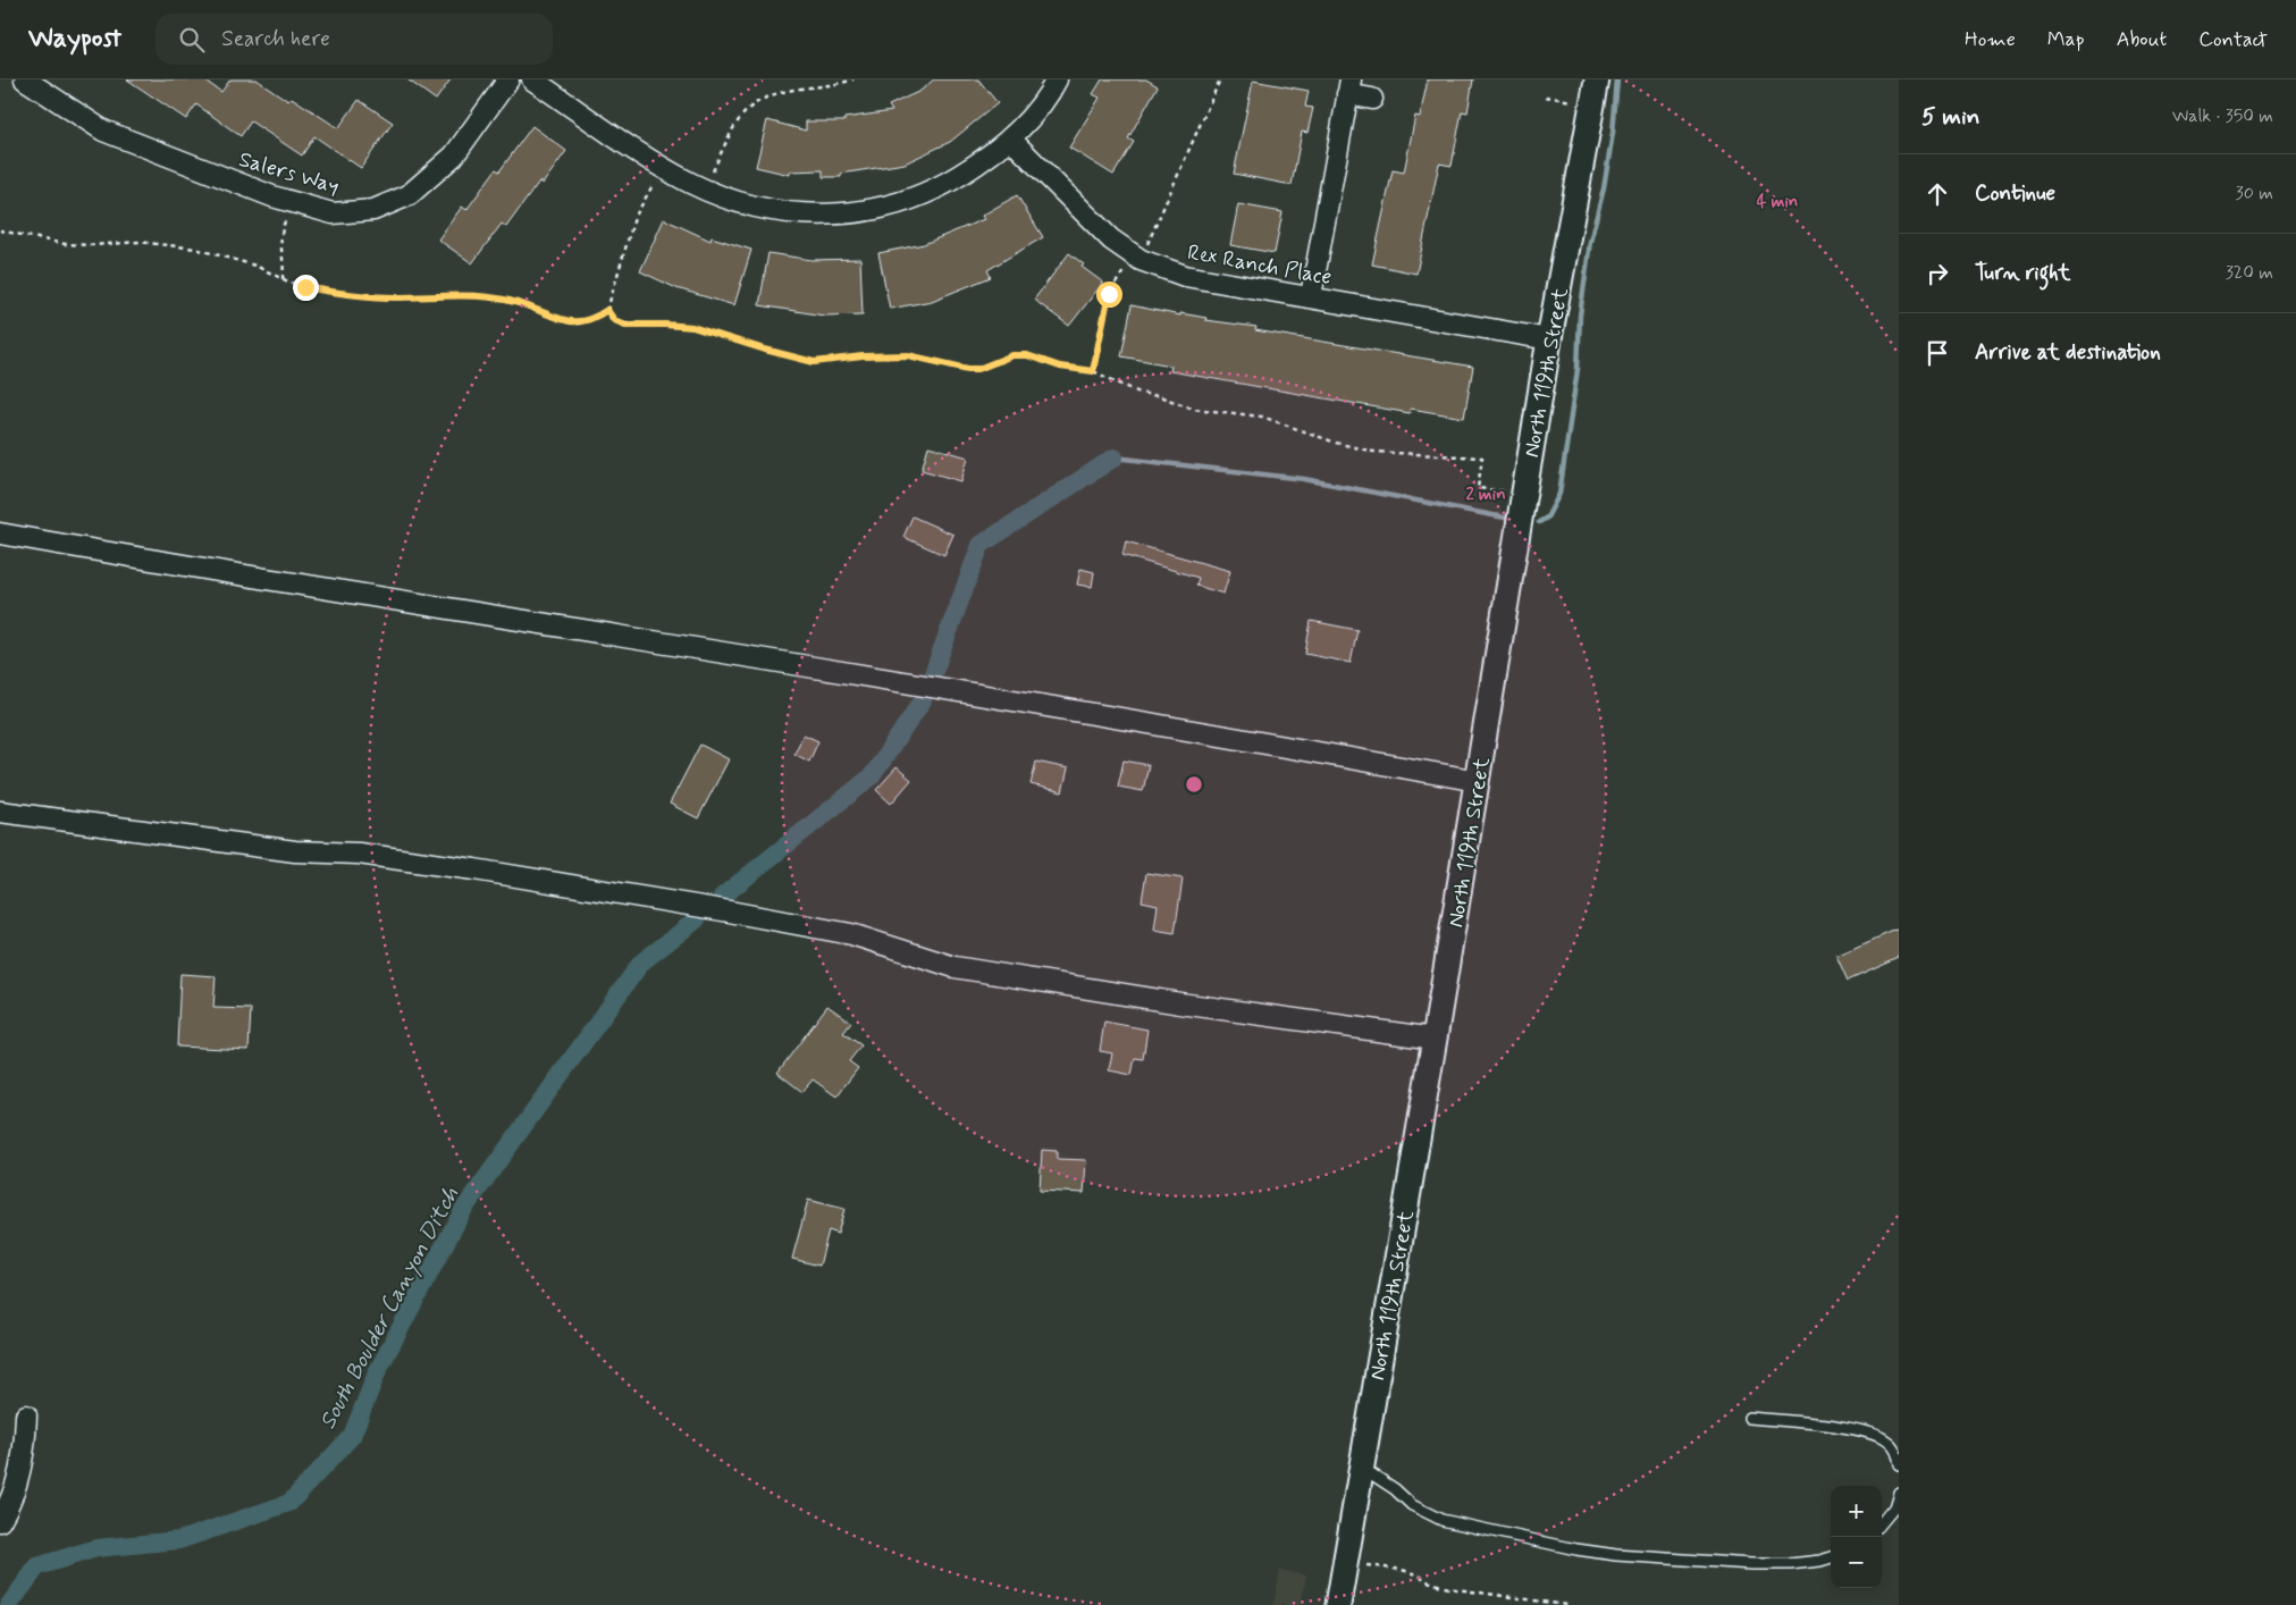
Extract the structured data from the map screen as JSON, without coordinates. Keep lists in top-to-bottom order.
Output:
{
  "streets": {
    "street": ["Salers Way", "Rex Ranch Place", "North 119th Street"]
  },
  "crossings": [
    ["Rex Ranch Place", "North 119th Street"]
  ],
  "water": ["South Boulder Canyon Ditch"],
  "page": {
    "header": "Waypost",
    "search": "Search here",
    "nav": [
      "Home",
      "Map",
      "About",
      "Contact"
    ],
    "heading": ["5 min", "Walk · 350 m"],
    "list": [
      ["Continue", "30 m"],
      ["Turn right", "320 m"],
      "Arrive at destination"
    ],
    "map_buttons": ["+", "−"]
  },
  "rings": ["4 min", "2 min"]
}
